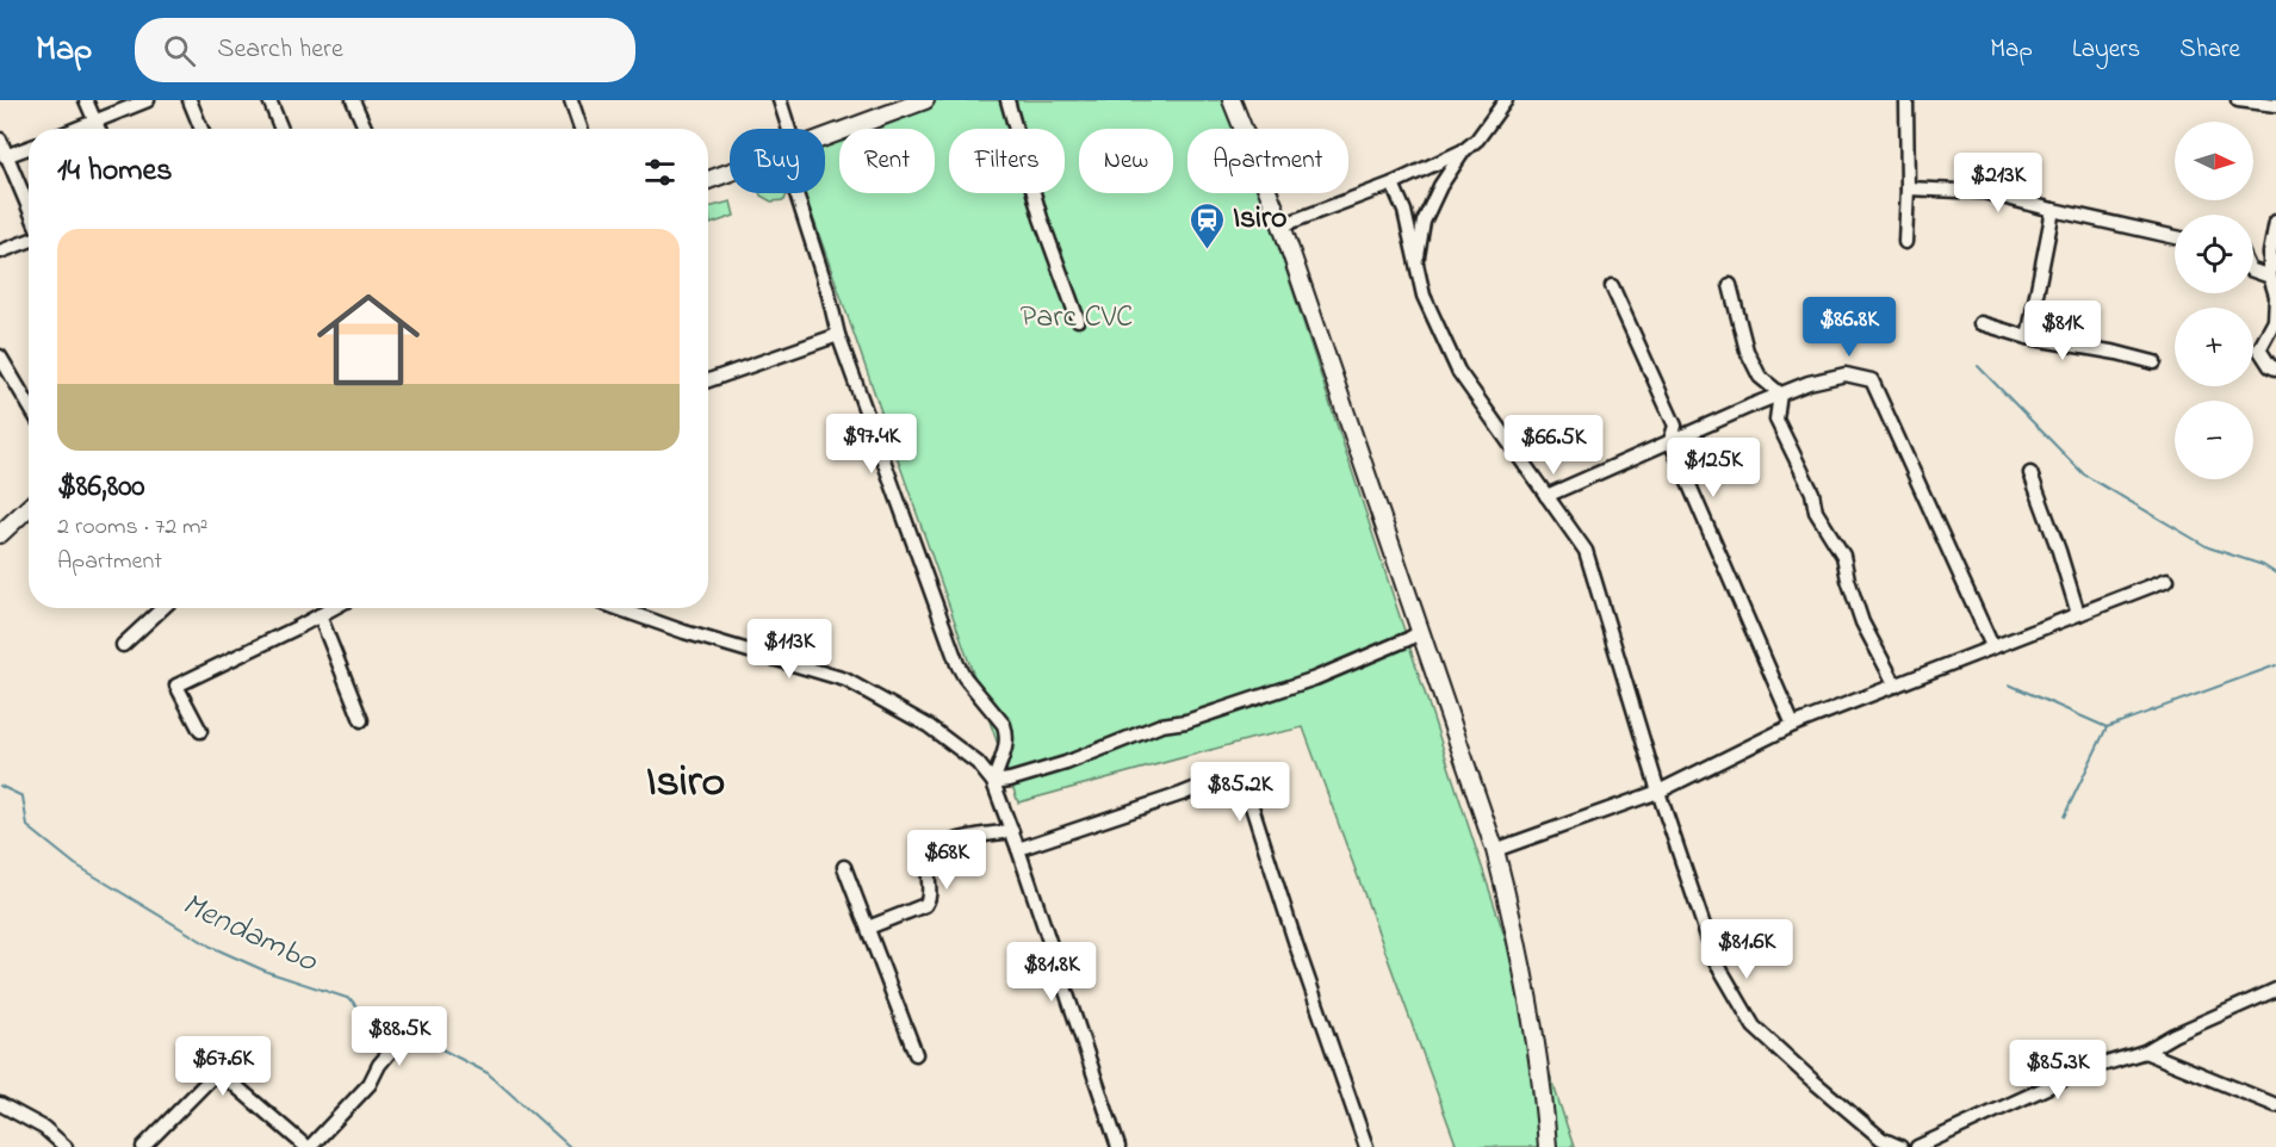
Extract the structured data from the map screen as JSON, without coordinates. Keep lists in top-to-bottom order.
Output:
{
  "districts": ["Isiro"],
  "water": ["Mendambo"],
  "parks": ["Parc CVC"],
  "places": {
    "station": ["Isiro"]
  },
  "north": "right",
  "page": {
    "header": "Map",
    "search": "Search here",
    "nav": ["Map", "Layers", "Share"],
    "map_buttons": ["+", "−"],
    "chip": [
      "Buy",
      "Rent",
      "Filters",
      "New",
      "Apartment"
    ],
    "heading": "14 homes",
    "price": [
      "$213K",
      "$86.8K",
      "$81K",
      "$97.4K",
      "$66.5K",
      "$125K",
      "$113K",
      "$85.2K",
      "$68K",
      "$81.6K",
      "$81.8K",
      "$88.5K",
      "$67.6K",
      "$85.3K"
    ],
    "list": [
      {
        "name": "$86,800",
        "note": "2 rooms · 72 m² · Apartment"
      }
    ]
  }
}
